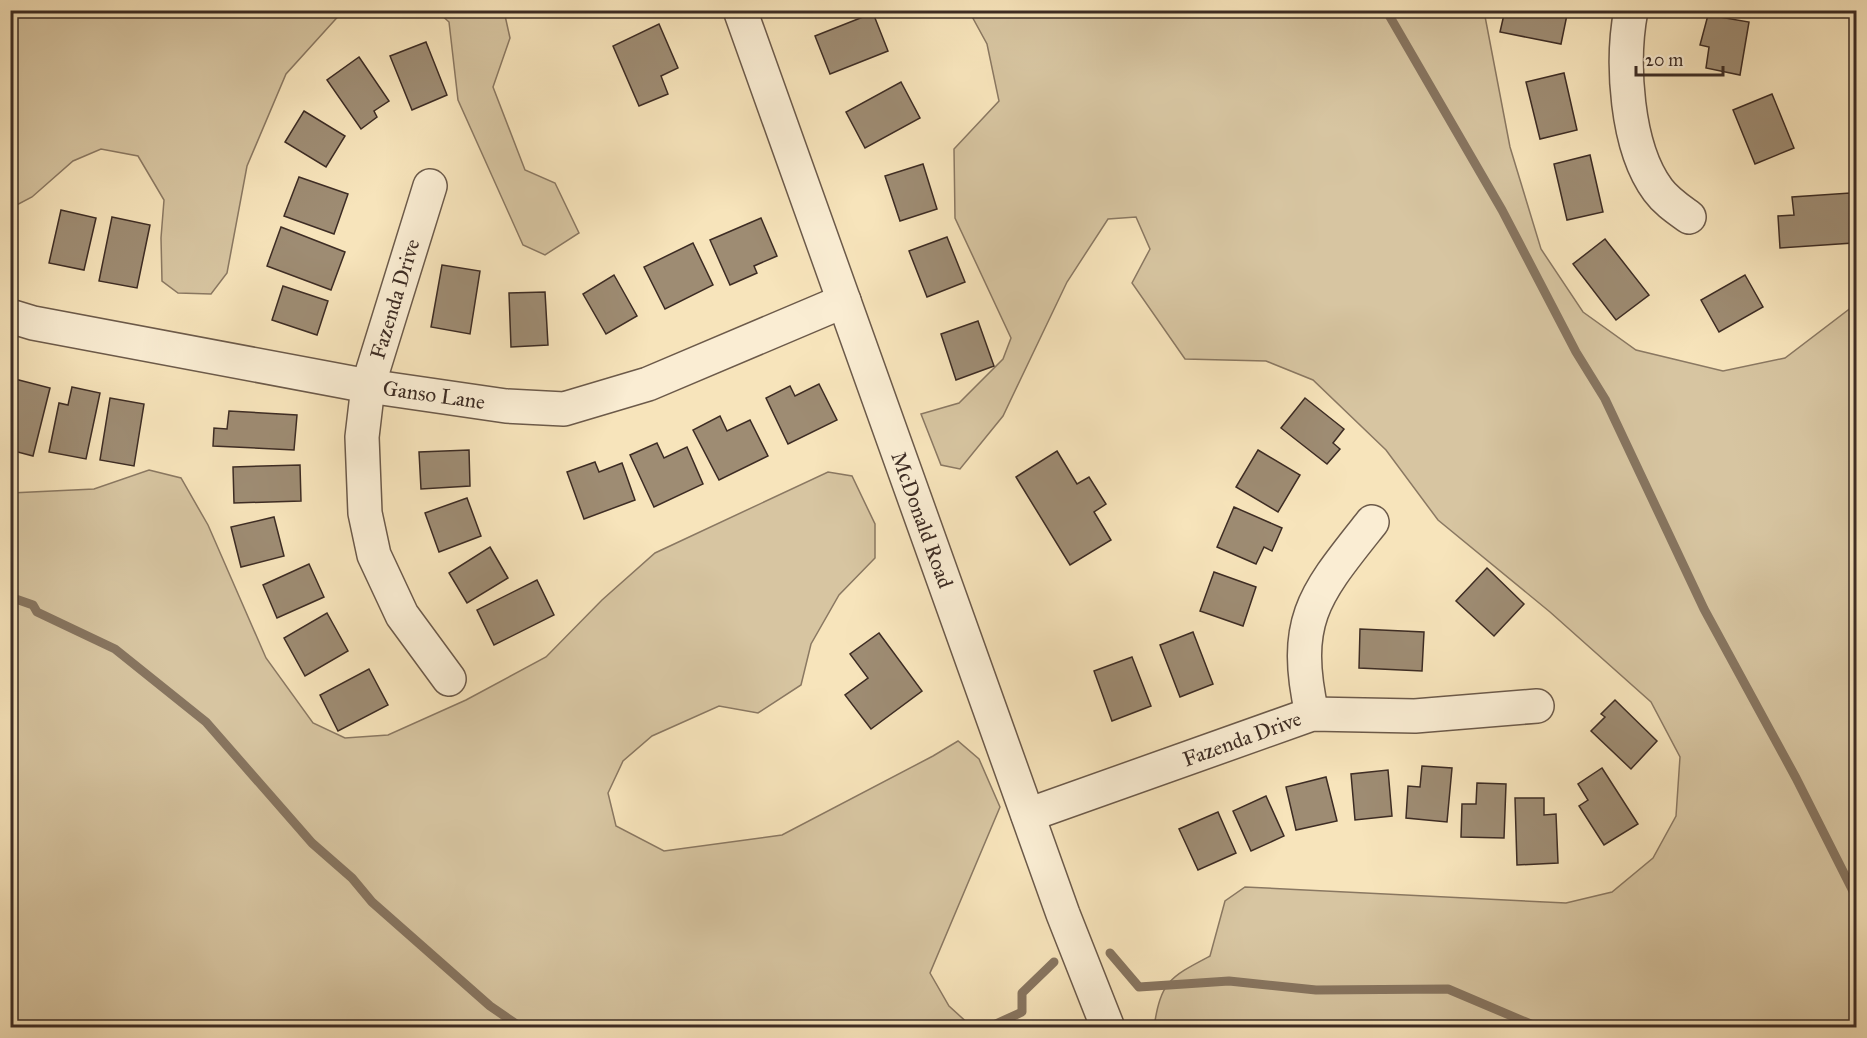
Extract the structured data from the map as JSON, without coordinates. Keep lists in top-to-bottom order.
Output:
{
  "streets": {
    "street": ["Fazenda Drive", "Ganso Lane", "McDonald Road"]
  },
  "crossings": [
    ["Fazenda Drive", "Ganso Lane"],
    ["Fazenda Drive", "McDonald Road"],
    ["Ganso Lane", "McDonald Road"]
  ],
  "scale_bar": "20 m"
}
